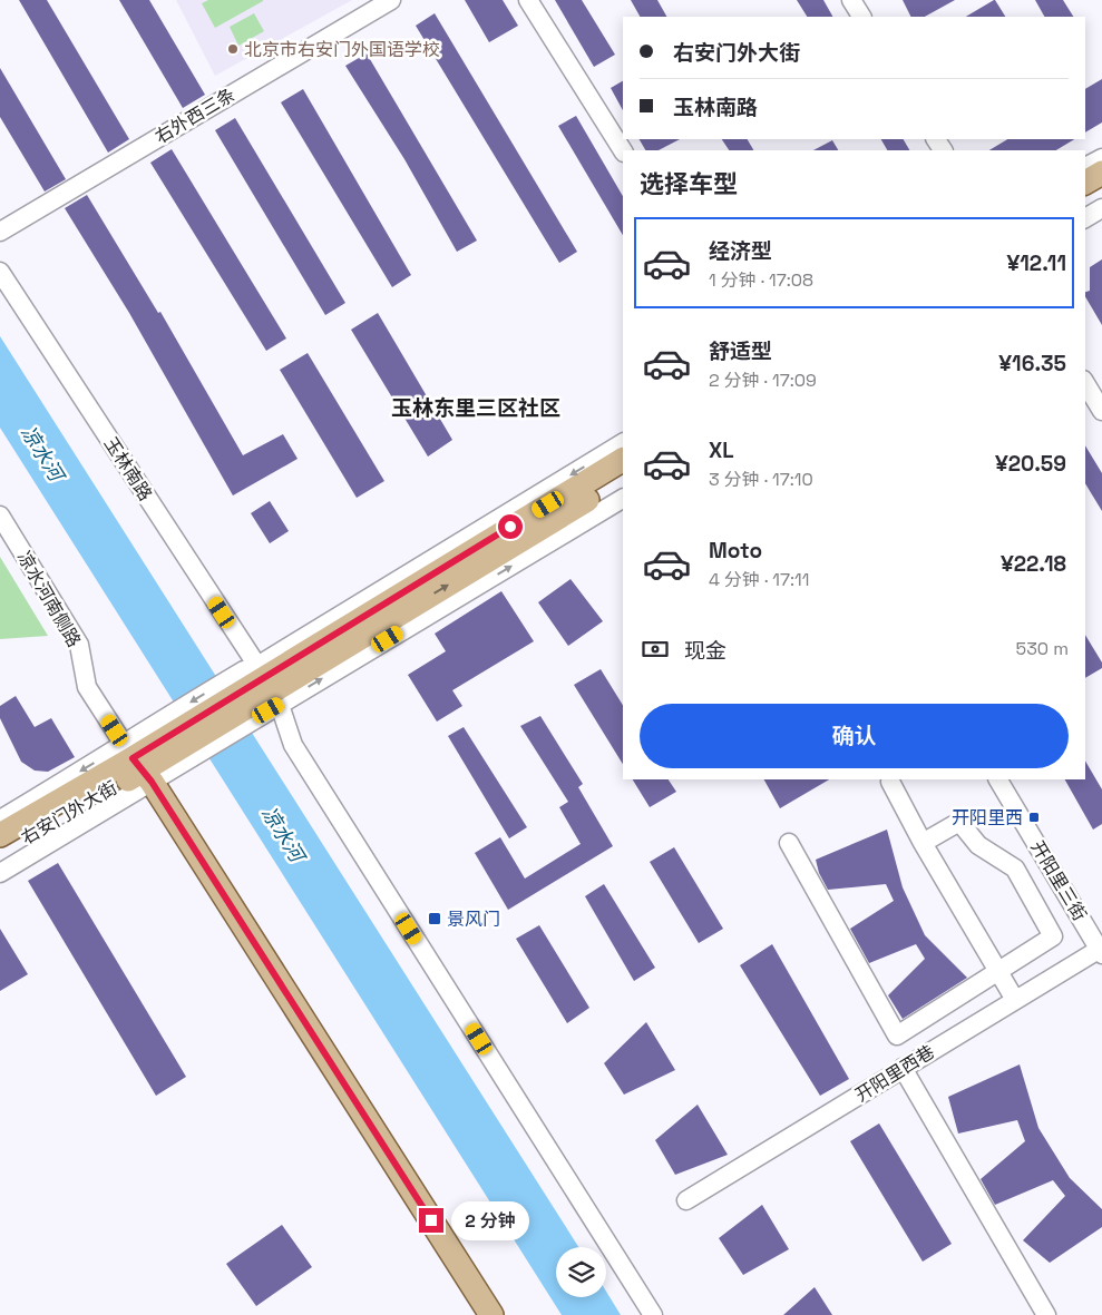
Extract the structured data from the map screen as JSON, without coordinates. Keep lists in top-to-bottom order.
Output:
{
  "streets": {
    "main road": ["右安门外大街"],
    "street": [
      "右外西三条",
      "玉林南路",
      "凉水河南侧路",
      "开阳里三街",
      "开阳里西巷"
    ]
  },
  "crossings": [
    ["玉林南路", "右安门外大街"],
    ["凉水河南侧路", "右安门外大街"],
    ["开阳里三街", "开阳里西巷"]
  ],
  "districts": ["玉林东里三区社区"],
  "water": ["凉水河"],
  "places": {
    "other": ["北京市右安门外国语学校"],
    "transit": ["开阳里西", "景风门"]
  },
  "page": {
    "banner": ["右安门外大街", "玉林南路"],
    "heading": "选择车型",
    "list": [
      {
        "name": "经济型",
        "note": "1 分钟 · 17:08",
        "value": "¥12.11"
      },
      {
        "name": "舒适型",
        "note": "2 分钟 · 17:09",
        "value": "¥16.35"
      },
      {
        "name": "XL",
        "note": "3 分钟 · 17:10",
        "value": "¥20.59"
      },
      {
        "name": "Moto",
        "note": "4 分钟 · 17:11",
        "value": "¥22.18"
      }
    ],
    "pay": ["现金", "530 m"],
    "buttons": "确认",
    "bubble": "2 分钟"
  }
}
